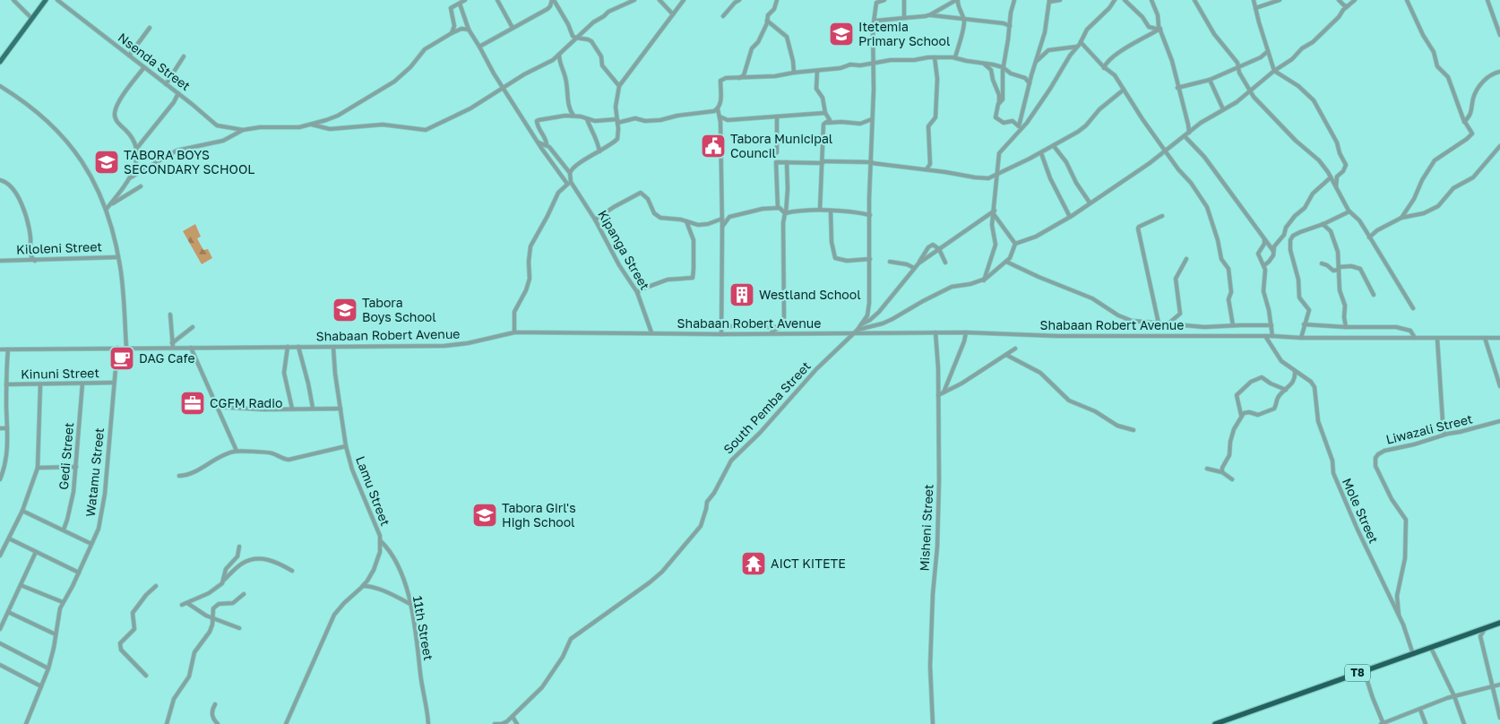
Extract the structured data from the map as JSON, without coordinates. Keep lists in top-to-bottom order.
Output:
{
  "streets": {
    "highway": ["T8"],
    "street": [
      "Nsenda Street",
      "Kiloleni Street",
      "Kipanga Street",
      "Shabaan Robert Avenue",
      "Kinuni Street",
      "South Pemba Street",
      "Liwazali Street",
      "Gedi Street",
      "Watamu Street",
      "Lamu Street",
      "Mole Street",
      "Misheni Street",
      "11th Street"
    ]
  },
  "crossings": [
    ["Kipanga Street", "Shabaan Robert Avenue"],
    ["Shabaan Robert Avenue", "South Pemba Street"],
    ["Shabaan Robert Avenue", "Watamu Street"],
    ["Shabaan Robert Avenue", "Lamu Street"],
    ["Shabaan Robert Avenue", "Mole Street"],
    ["Shabaan Robert Avenue", "Misheni Street"],
    ["Kinuni Street", "Gedi Street"],
    ["Kinuni Street", "Watamu Street"],
    ["Liwazali Street", "Mole Street"],
    ["Lamu Street", "11th Street"],
    ["Mole Street", "T8"]
  ],
  "places": {
    "school or university": [
      "Itetemia Primary School",
      "TABORA BOYS SECONDARY SCHOOL",
      "Tabora Boys School",
      "Tabora Girl's High School"
    ],
    "public building": ["Tabora Municipal Council"],
    "building": ["Westland School"],
    "cafe": ["DAG Cafe"],
    "office": ["CGFM Radio"],
    "temple": ["AICT KITETE"]
  }
}
